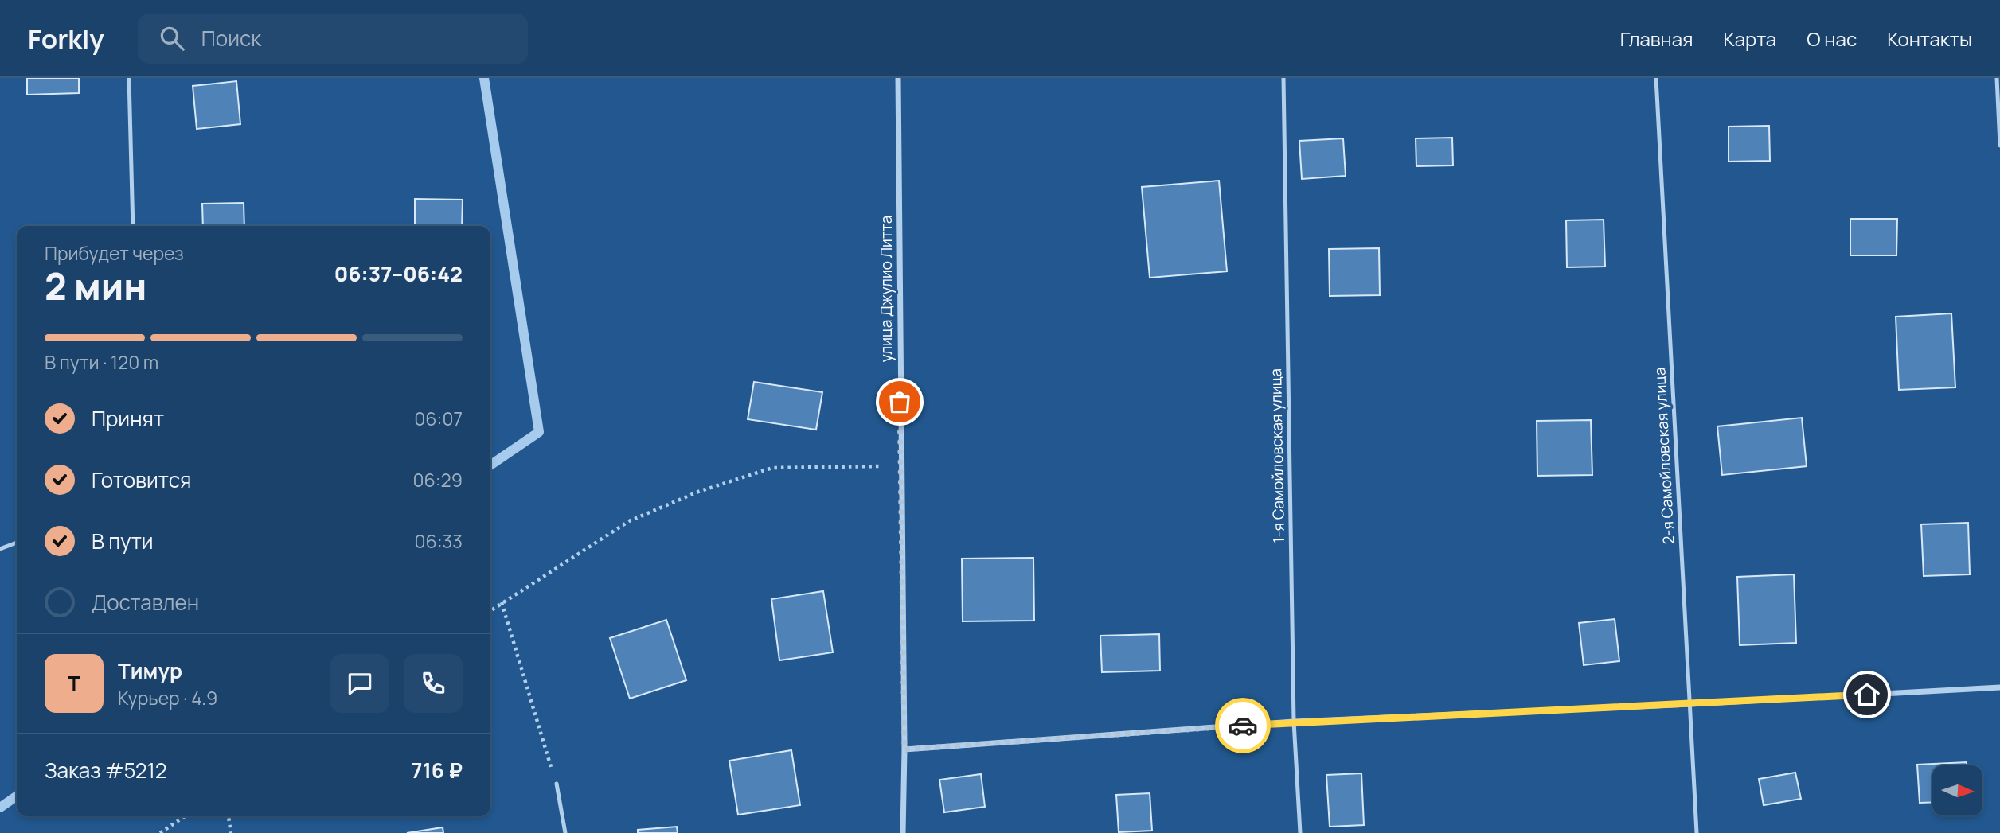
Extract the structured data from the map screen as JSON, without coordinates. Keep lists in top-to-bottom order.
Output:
{
  "streets": {
    "street": ["улица Джулио Литта"],
    "lane": ["1-я Самойловская улица", "2-я Самойловская улица"]
  },
  "north": "right",
  "page": {
    "header": "Forkly",
    "search": "Поиск",
    "nav": [
      "Главная",
      "Карта",
      "О нас",
      "Контакты"
    ],
    "heading": ["2 мин", "Прибудет через", "06:37–06:42"],
    "panel": [
      "Тимур",
      "Курьер · 4.9",
      "Заказ #5212",
      "716 ₽"
    ],
    "bar": "В пути · 120 m",
    "list": [
      ["Принят", "06:07"],
      ["Готовится", "06:29"],
      ["В пути", "06:33"],
      "Доставлен"
    ],
    "round": "Т"
  }
}
